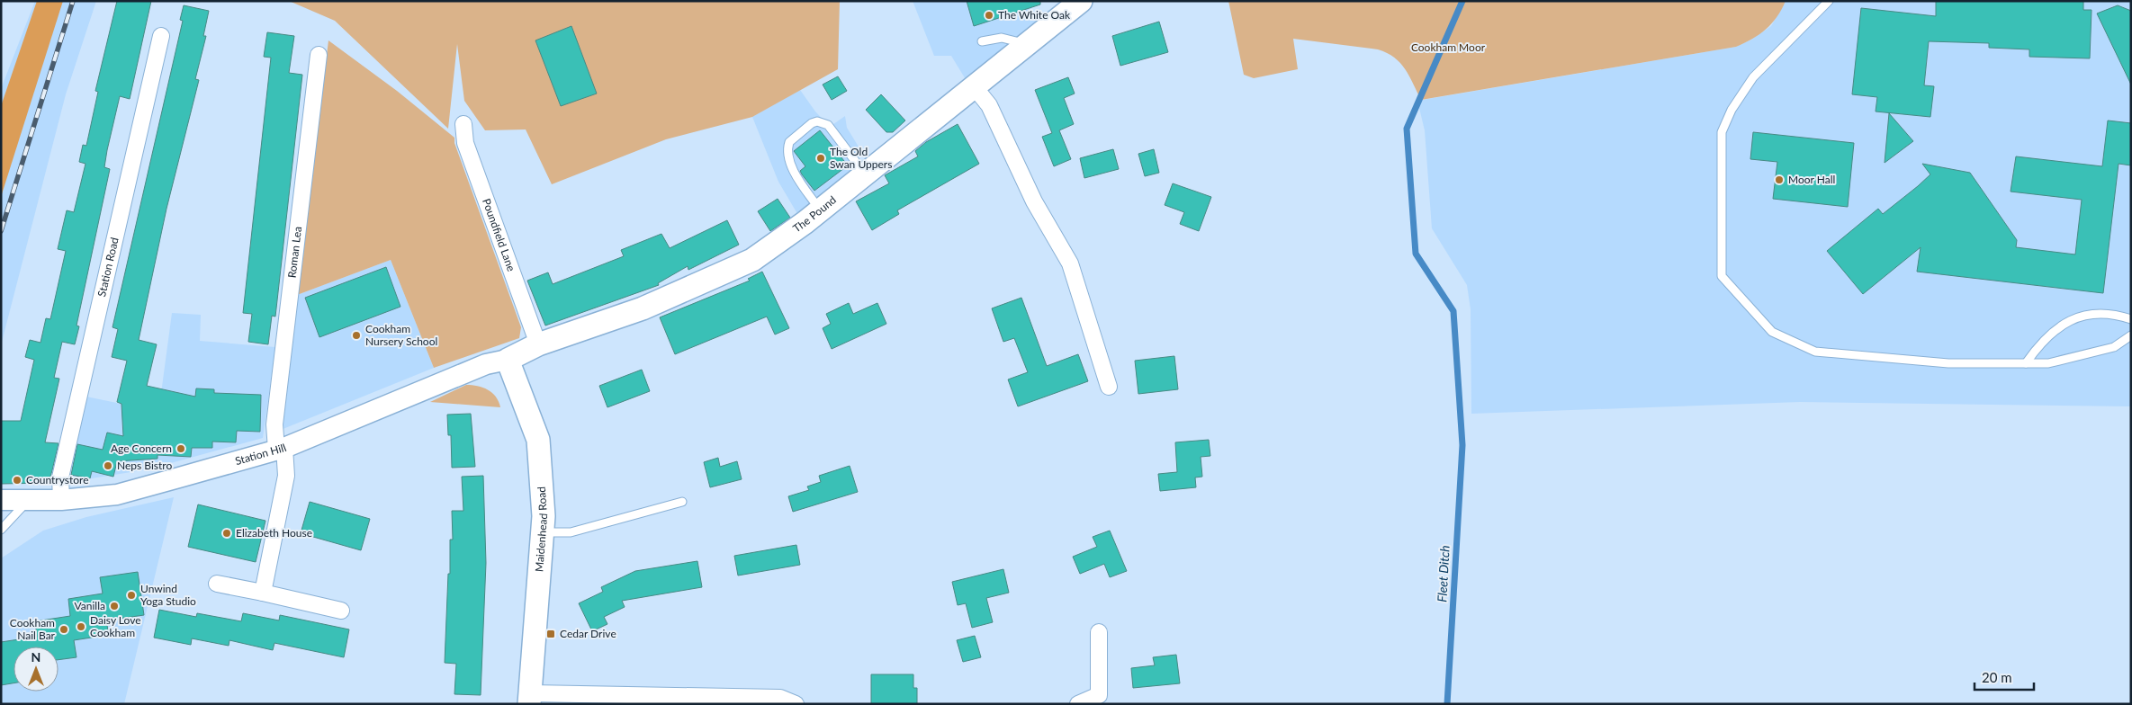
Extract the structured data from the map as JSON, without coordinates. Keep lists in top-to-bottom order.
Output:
{
  "streets": {
    "main road": ["The Pound", "Maidenhead Road"],
    "street": [
      "Poundfield Lane",
      "Roman Lea",
      "Station Road",
      "Station Hill"
    ]
  },
  "crossings": [
    ["The Pound", "Poundfield Lane"],
    ["The Pound", "Station Hill"],
    ["The Pound", "Maidenhead Road"],
    ["Roman Lea", "Station Hill"],
    ["Station Road", "Station Hill"],
    ["Station Hill", "Maidenhead Road"]
  ],
  "water": ["Fleet Ditch"],
  "parks": ["Cookham Moor"],
  "places": {
    "other": [
      "The White Oak",
      "The Old Swan Uppers",
      "Moor Hall",
      "Cookham Nursery School",
      "Age Concern",
      "Neps Bistro",
      "Countrystore",
      "Elizabeth House",
      "Unwind Yoga Studio",
      "Vanilla",
      "Daisy Love Cookham",
      "Cookham Nail Bar"
    ],
    "transit": ["Cedar Drive"]
  },
  "scale_bar": "20 m",
  "north": "top"
}
